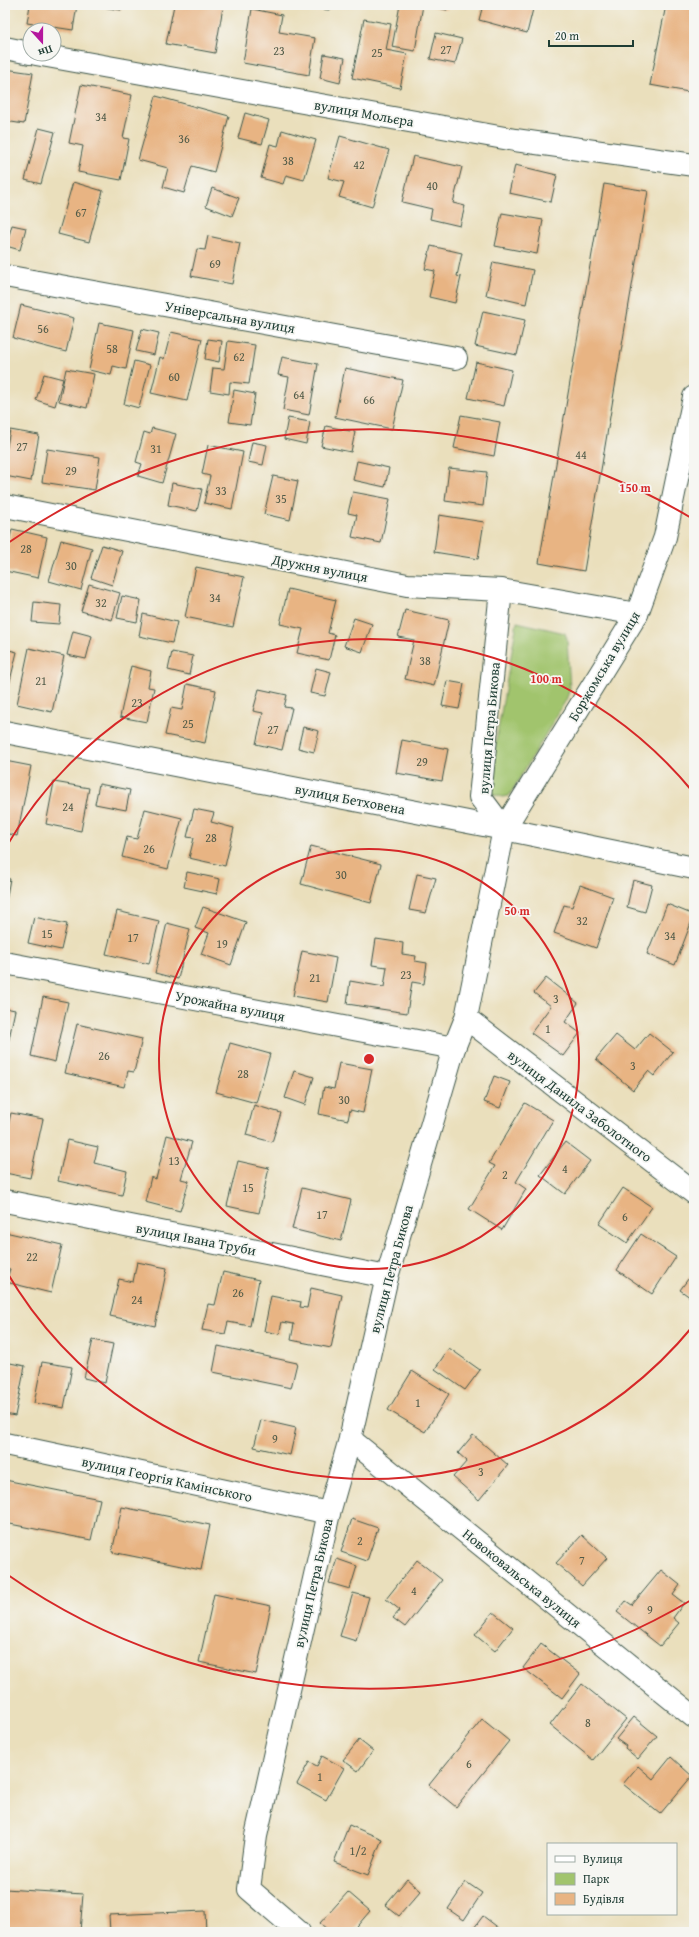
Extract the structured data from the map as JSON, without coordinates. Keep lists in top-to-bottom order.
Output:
{
  "streets": {
    "street": [
      "вулиця Мольєра",
      "Універсальна вулиця",
      "Дружня вулиця",
      "Боржомська вулиця",
      "вулиця Петра Бикова",
      "вулиця Бетховена",
      "Урожайна вулиця",
      "вулиця Данила Заболотного",
      "вулиця Івана Труби",
      "вулиця Георгія Камінського",
      "Новоковальська вулиця"
    ]
  },
  "crossings": [
    ["Дружня вулиця", "Боржомська вулиця"],
    ["Дружня вулиця", "вулиця Петра Бикова"],
    ["Боржомська вулиця", "вулиця Петра Бикова"],
    ["Боржомська вулиця", "вулиця Бетховена"],
    ["вулиця Петра Бикова", "вулиця Бетховена"],
    ["вулиця Петра Бикова", "Урожайна вулиця"],
    ["вулиця Петра Бикова", "вулиця Данила Заболотного"],
    ["вулиця Петра Бикова", "вулиця Івана Труби"],
    ["вулиця Петра Бикова", "вулиця Георгія Камінського"],
    ["вулиця Петра Бикова", "Новоковальська вулиця"]
  ],
  "house_numbers": [
    "27",
    "23",
    "25",
    "34",
    "36",
    "38",
    "42",
    "40",
    "67",
    "69",
    "56",
    "58",
    "62",
    "60",
    "64",
    "66",
    "27",
    "31",
    "44",
    "29",
    "33",
    "35",
    "28",
    "30",
    "34",
    "32",
    "38",
    "21",
    "23",
    "25",
    "27",
    "29",
    "24",
    "28",
    "26",
    "30",
    "32",
    "15",
    "34",
    "17",
    "19",
    "23",
    "21",
    "3",
    "1",
    "26",
    "3",
    "28",
    "30",
    "13",
    "4",
    "2",
    "15",
    "17",
    "6",
    "22",
    "26",
    "24",
    "1",
    "9",
    "3",
    "2",
    "7",
    "4",
    "9",
    "8",
    "6",
    "1",
    "1/2"
  ],
  "legend": ["Вулиця", "Парк", "Будівля"],
  "scale_bar": "20 m",
  "north": "bottom",
  "rings": ["150 m", "100 m", "50 m"]
}
